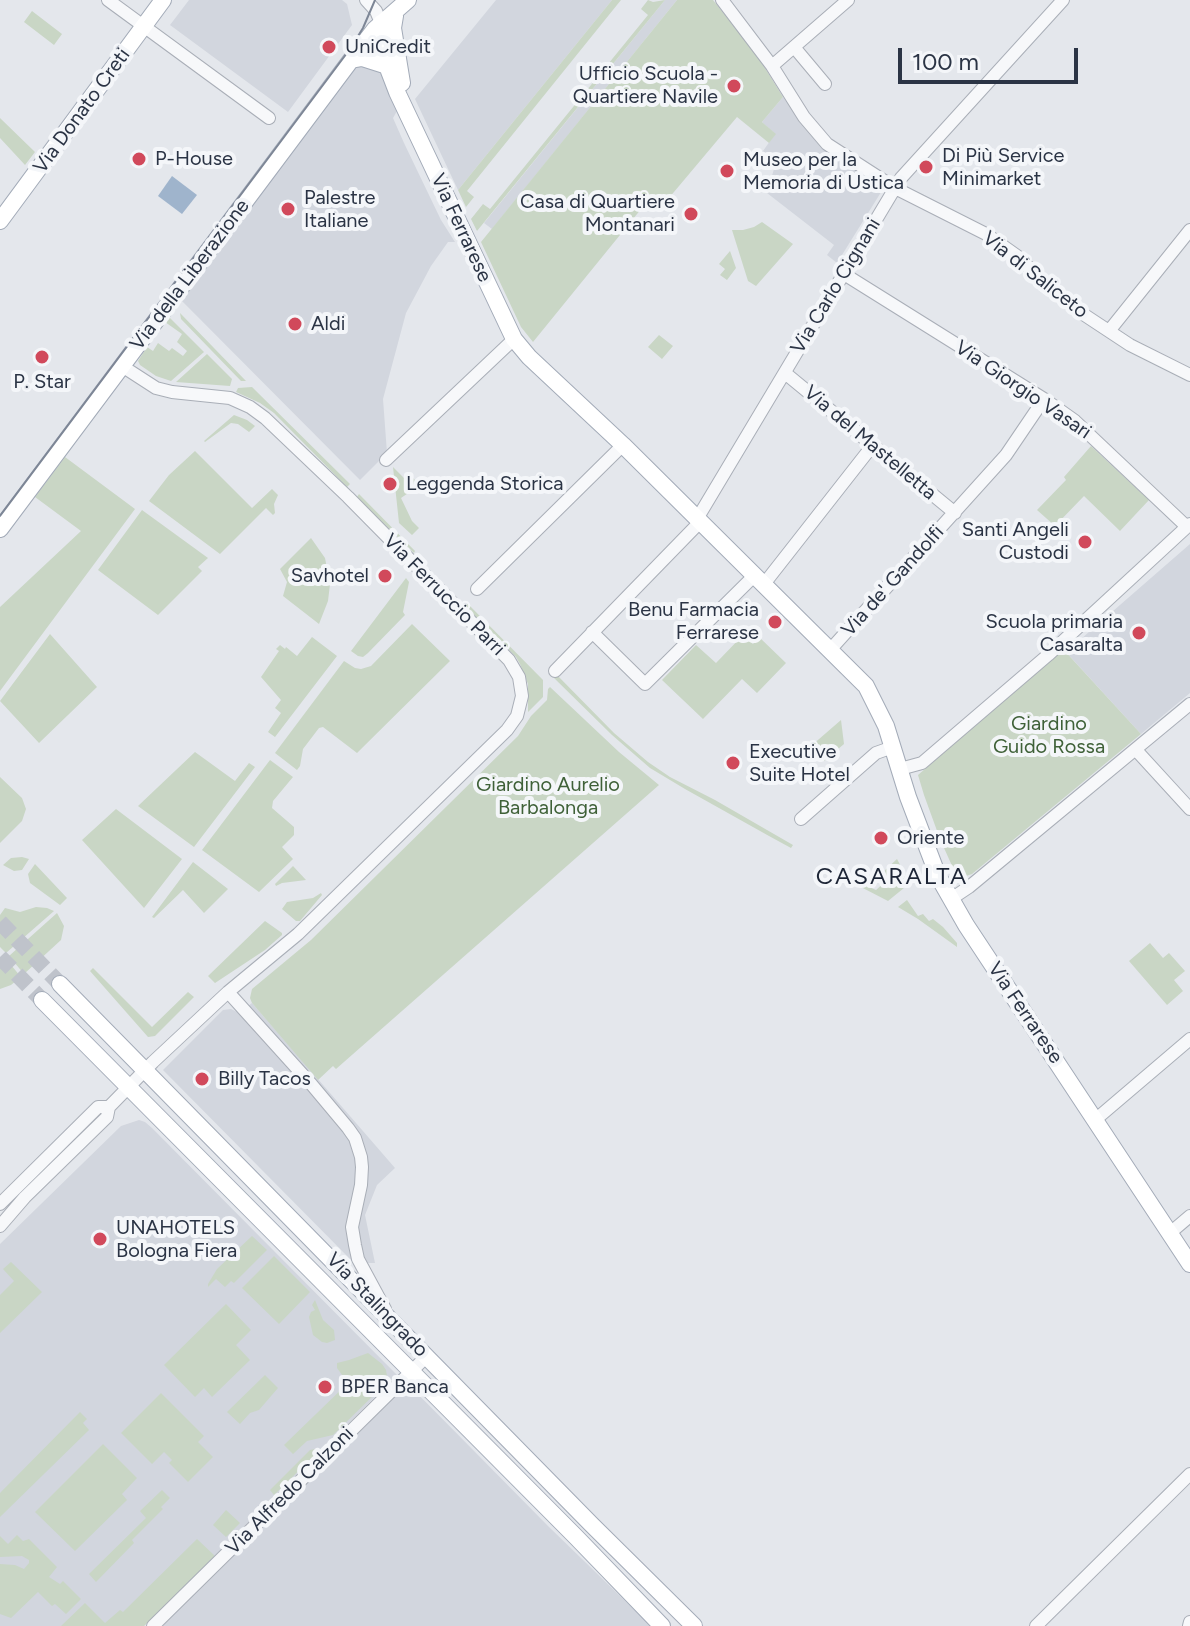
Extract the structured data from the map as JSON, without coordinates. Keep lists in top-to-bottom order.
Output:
{
  "streets": {
    "main road": [
      "Via Donato Creti",
      "Via Ferrarese",
      "Via della Liberazione",
      "Via Stalingrado"
    ],
    "street": [
      "Via di Saliceto",
      "Via Carlo Cignani",
      "Via Giorgio Vasari",
      "Via del Mastelletta",
      "Via de' Gandolfi",
      "Via Ferruccio Parri",
      "Via Alfredo Calzoni"
    ]
  },
  "crossings": [
    ["Via Ferrarese", "Via della Liberazione"],
    ["Via Ferrarese", "Via Carlo Cignani"],
    ["Via Ferrarese", "Via de' Gandolfi"],
    ["Via della Liberazione", "Via Ferruccio Parri"],
    ["Via di Saliceto", "Via Carlo Cignani"],
    ["Via Carlo Cignani", "Via Giorgio Vasari"],
    ["Via Carlo Cignani", "Via del Mastelletta"],
    ["Via Giorgio Vasari", "Via de' Gandolfi"],
    ["Via del Mastelletta", "Via de' Gandolfi"],
    ["Via Ferruccio Parri", "Via Stalingrado"],
    ["Via Stalingrado", "Via Alfredo Calzoni"]
  ],
  "districts": ["CASARALTA"],
  "parks": ["Giardino Guido Rossa", "Giardino Aurelio Barbalonga"],
  "places": [
    "UniCredit",
    "Ufficio Scuola - Quartiere Navile",
    "P-House",
    "Di Più Service Minimarket",
    "Museo per la Memoria di Ustica",
    "Palestre Italiane",
    "Casa di Quartiere Montanari",
    "Aldi",
    "P. Star",
    "Leggenda Storica",
    "Santi Angeli Custodi",
    "Savhotel",
    "Benu Farmacia Ferrarese",
    "Scuola primaria Casaralta",
    "Executive Suite Hotel",
    "Oriente",
    "Billy Tacos",
    "UNAHOTELS Bologna Fiera",
    "BPER Banca"
  ],
  "scale_bar": "100 m"
}
